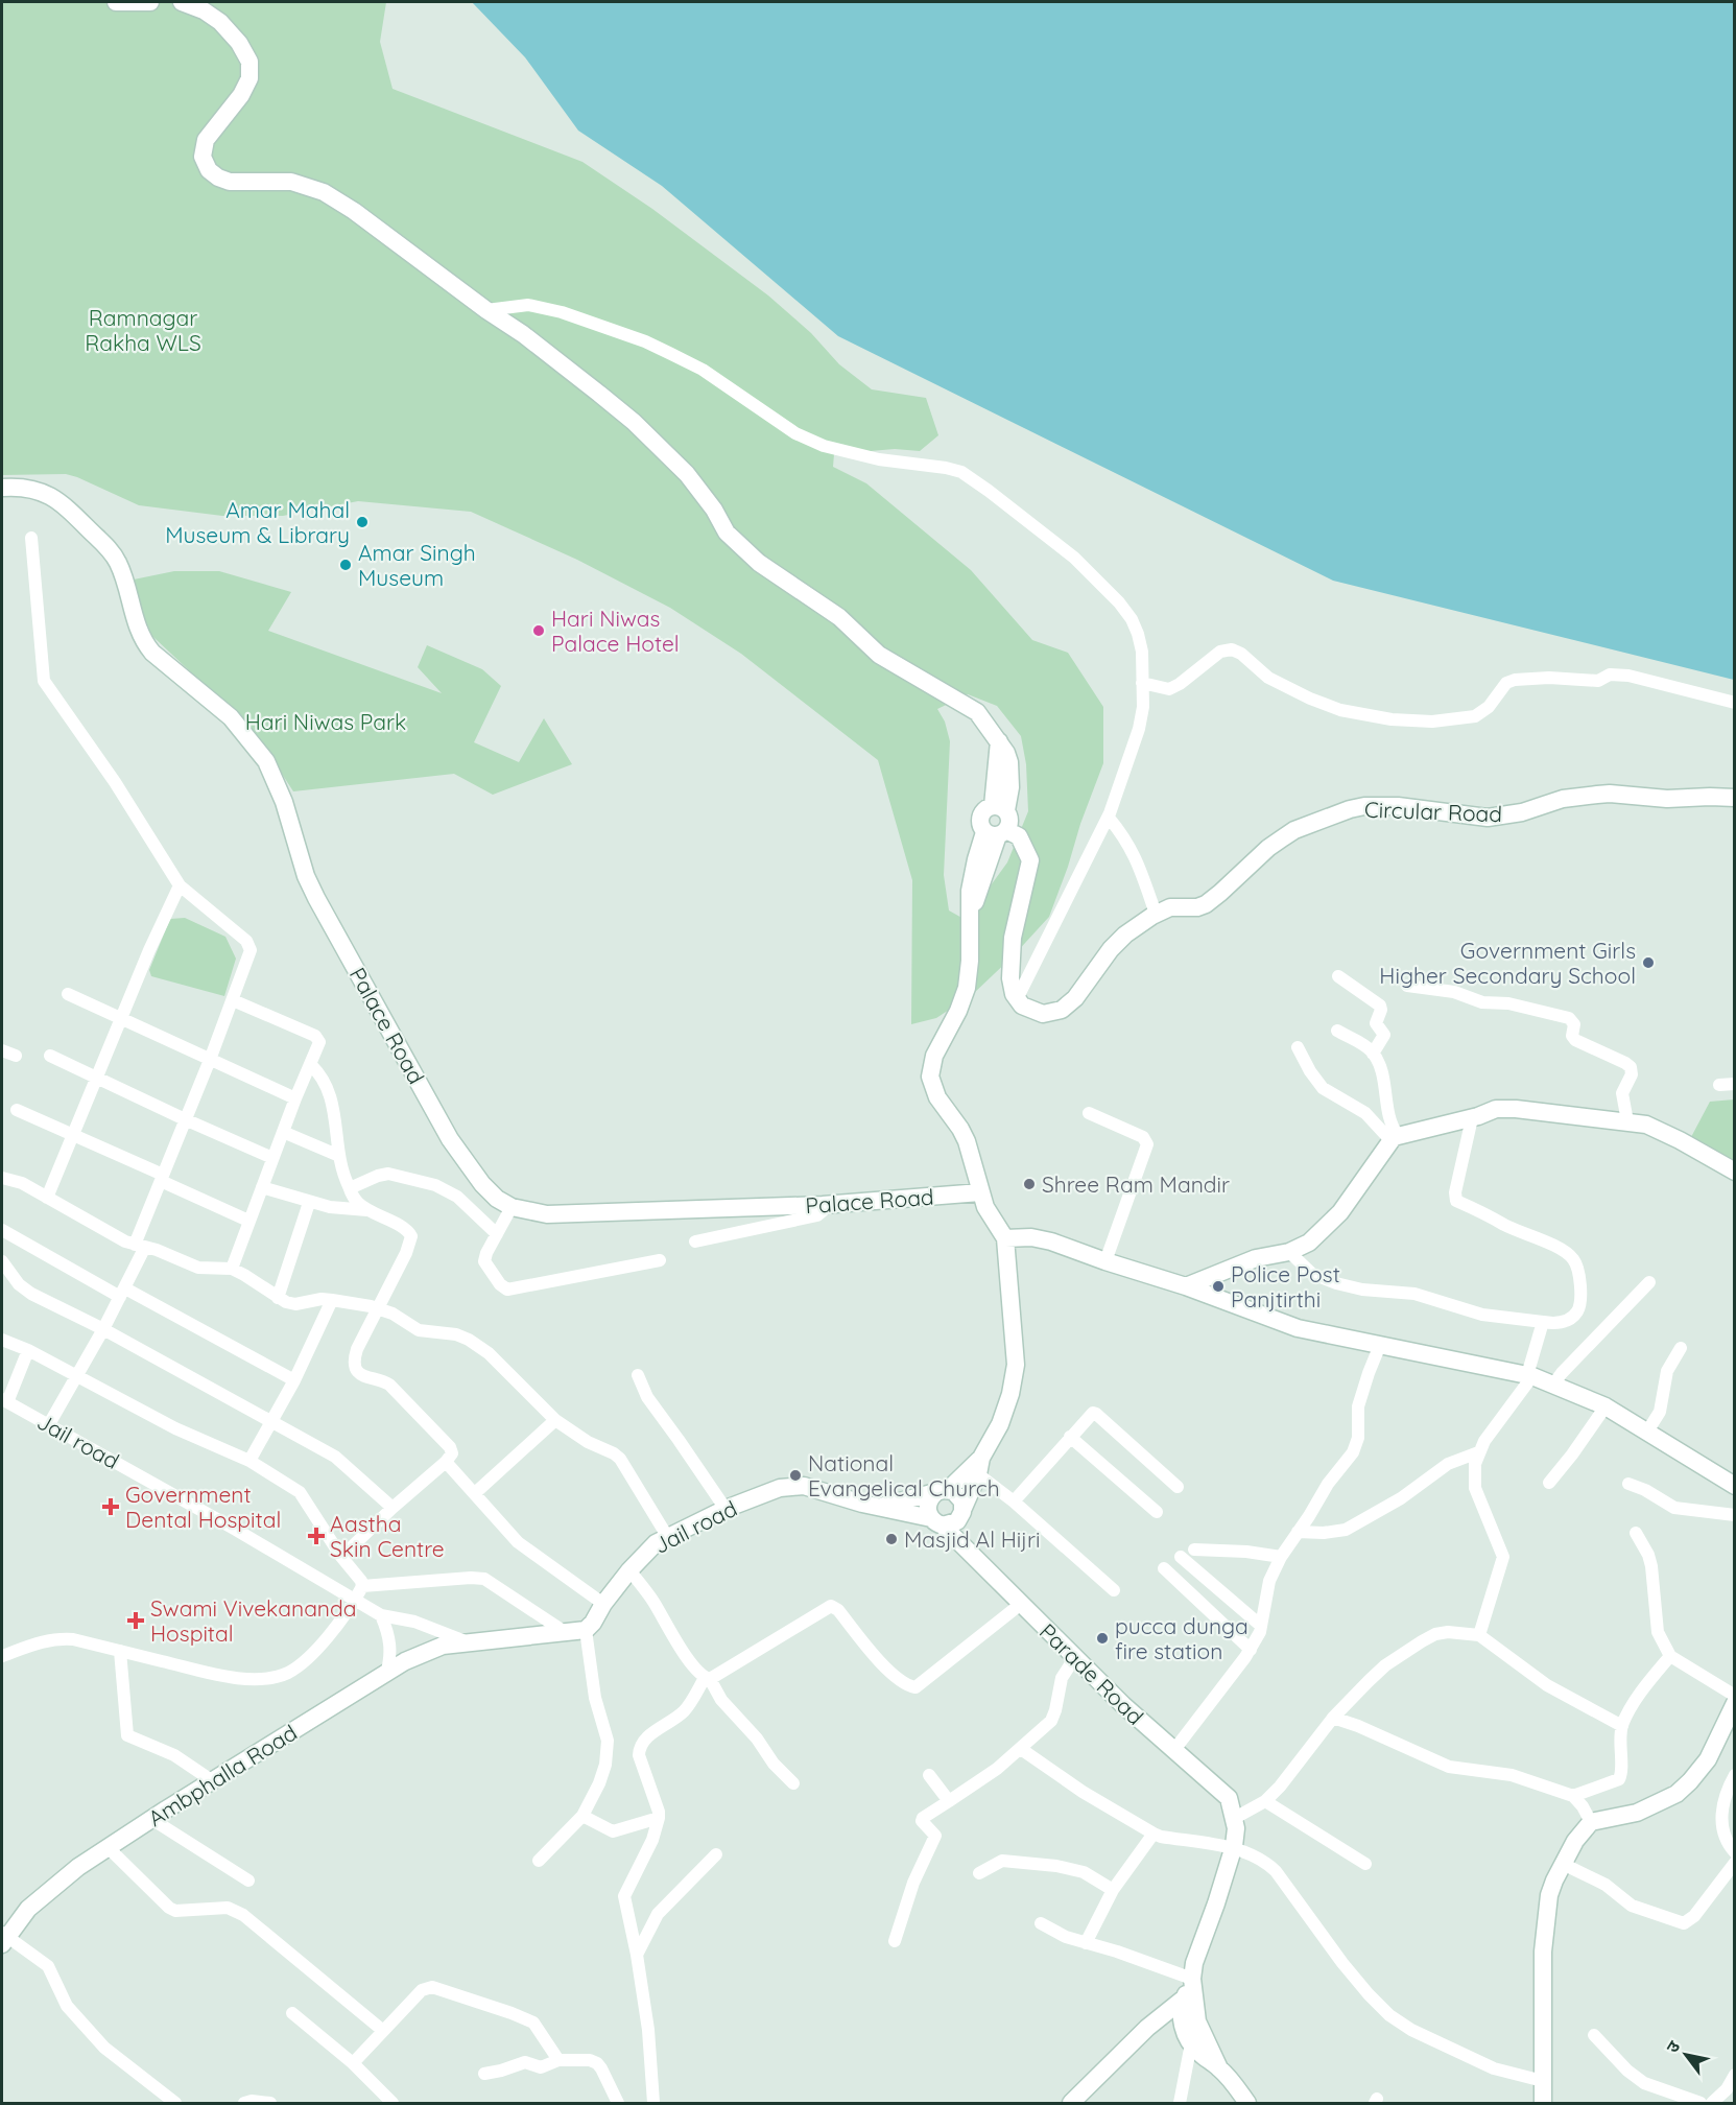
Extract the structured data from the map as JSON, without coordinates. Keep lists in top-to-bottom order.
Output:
{
  "streets": {
    "main road": [
      "Circular Road",
      "Palace Road",
      "Jail road",
      "Parade Road",
      "Ambphalla Road"
    ]
  },
  "crossings": [
    ["Jail road", "Parade Road"],
    ["Jail road", "Ambphalla Road"]
  ],
  "parks": ["Ramnagar Rakha WLS", "Hari Niwas Park"],
  "places": {
    "other": [
      "Amar Mahal Museum & Library",
      "Amar Singh Museum",
      "Hari Niwas Palace Hotel",
      "Government Girls Higher Secondary School",
      "Shree Ram Mandir",
      "Police Post Panjtirthi",
      "National Evangelical Church",
      "Masjid Al Hijri",
      "pucca dunga fire station"
    ],
    "health": ["Government Dental Hospital", "Aastha Skin Centre", "Swami Vivekananda Hospital"]
  },
  "north": "top left"
}
